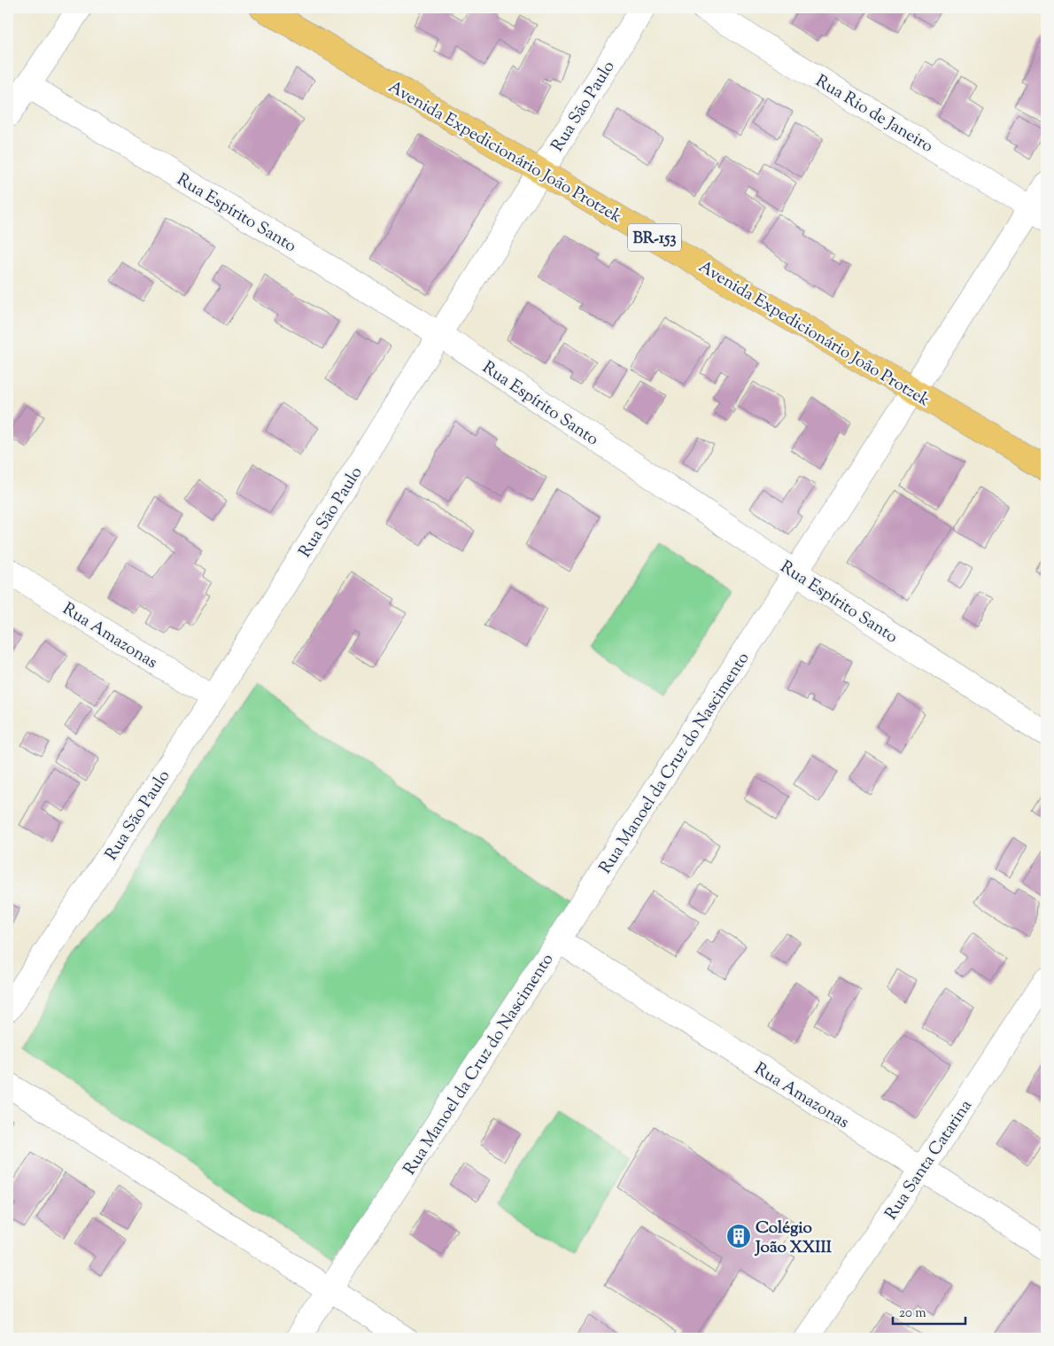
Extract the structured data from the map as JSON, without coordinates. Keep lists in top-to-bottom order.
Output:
{
  "streets": {
    "highway": ["Avenida Expedicionário João Protzek", "BR-153"],
    "street": [
      "Rua São Paulo",
      "Rua Rio de Janeiro",
      "Rua Espírito Santo",
      "Rua Amazonas",
      "Rua Manoel da Cruz do Nascimento",
      "Rua Santa Catarina"
    ]
  },
  "crossings": [
    ["Rua São Paulo", "Avenida Expedicionário João Protzek"],
    ["Rua São Paulo", "Rua Espírito Santo"],
    ["Rua São Paulo", "Rua Amazonas"],
    ["Rua Rio de Janeiro", "Rua Manoel da Cruz do Nascimento"],
    ["Avenida Expedicionário João Protzek", "Rua Manoel da Cruz do Nascimento"],
    ["Rua Espírito Santo", "Rua Manoel da Cruz do Nascimento"],
    ["Rua Amazonas", "Rua Manoel da Cruz do Nascimento"],
    ["Rua Amazonas", "Rua Santa Catarina"]
  ],
  "places": {
    "building": ["Colégio João XXIII"]
  },
  "scale_bar": "20 m"
}
